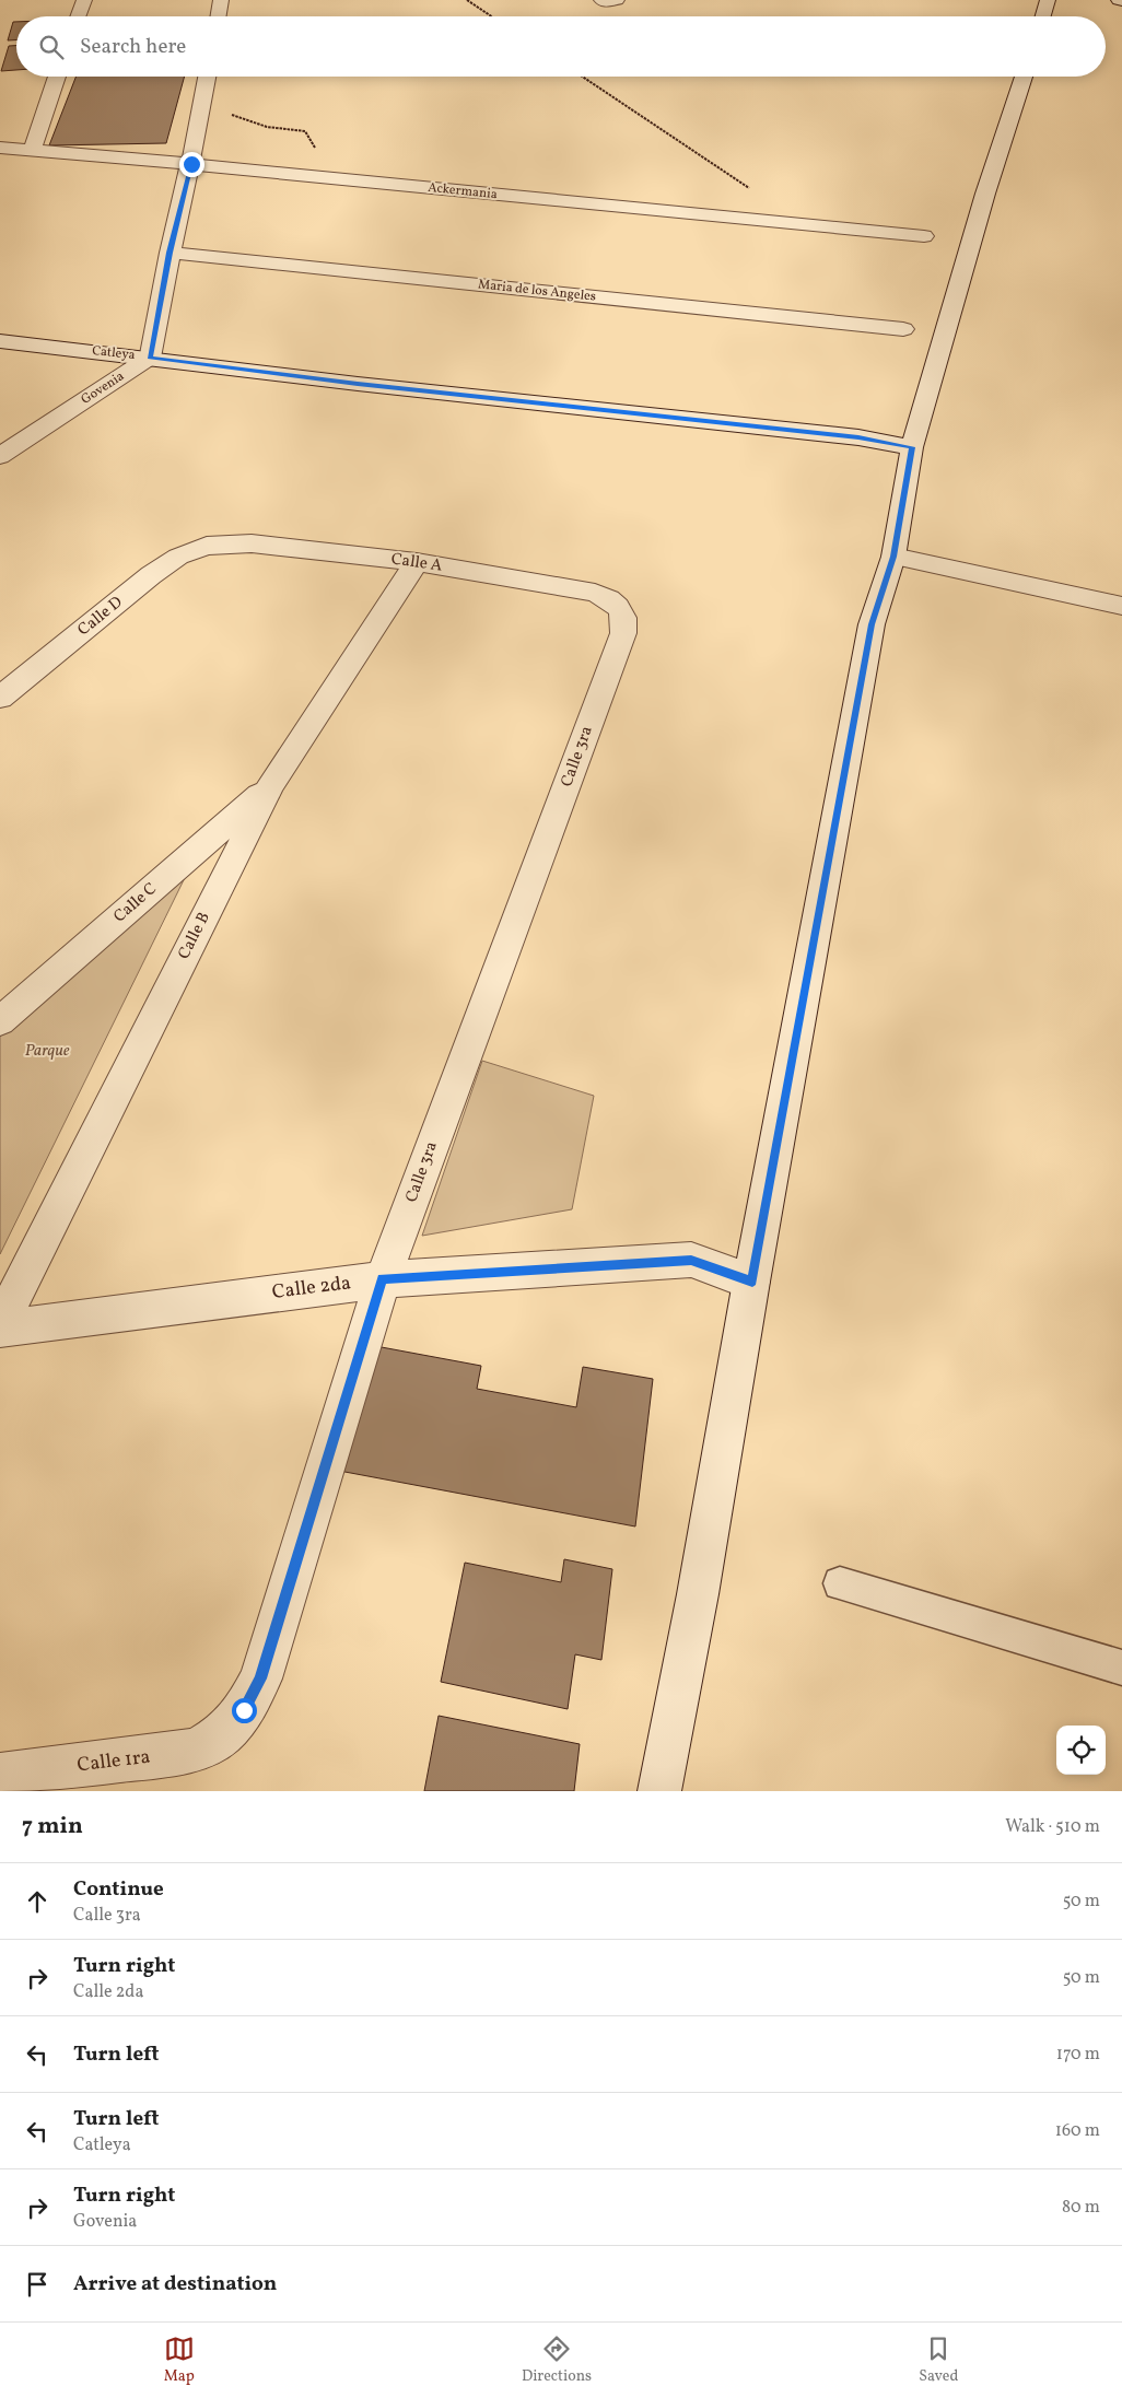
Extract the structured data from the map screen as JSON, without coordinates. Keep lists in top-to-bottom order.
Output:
{
  "streets": {
    "street": [
      "Ackermania",
      "Maria de los Angeles",
      "Catleya",
      "Govenia",
      "Calle A",
      "Calle D",
      "Calle 3ra",
      "Calle C",
      "Calle B",
      "Calle 2da",
      "Calle 1ra"
    ]
  },
  "crossings": [
    ["Catleya", "Govenia"],
    ["Calle A", "Calle D"],
    ["Calle A", "Calle 3ra"],
    ["Calle A", "Calle B"],
    ["Calle 3ra", "Calle 2da"],
    ["Calle 3ra", "Calle 1ra"],
    ["Calle C", "Calle B"],
    ["Calle B", "Calle 2da"]
  ],
  "parks": ["Parque"],
  "page": {
    "search": "Search here",
    "heading": ["7 min", "Walk · 510 m"],
    "list": [
      ["Continue", "Calle 3ra", "50 m"],
      ["Turn right", "Calle 2da", "50 m"],
      ["Turn left", "170 m"],
      ["Turn left", "Catleya", "160 m"],
      ["Turn right", "Govenia", "80 m"],
      "Arrive at destination"
    ],
    "nav": ["Map", "Directions", "Saved"]
  }
}
